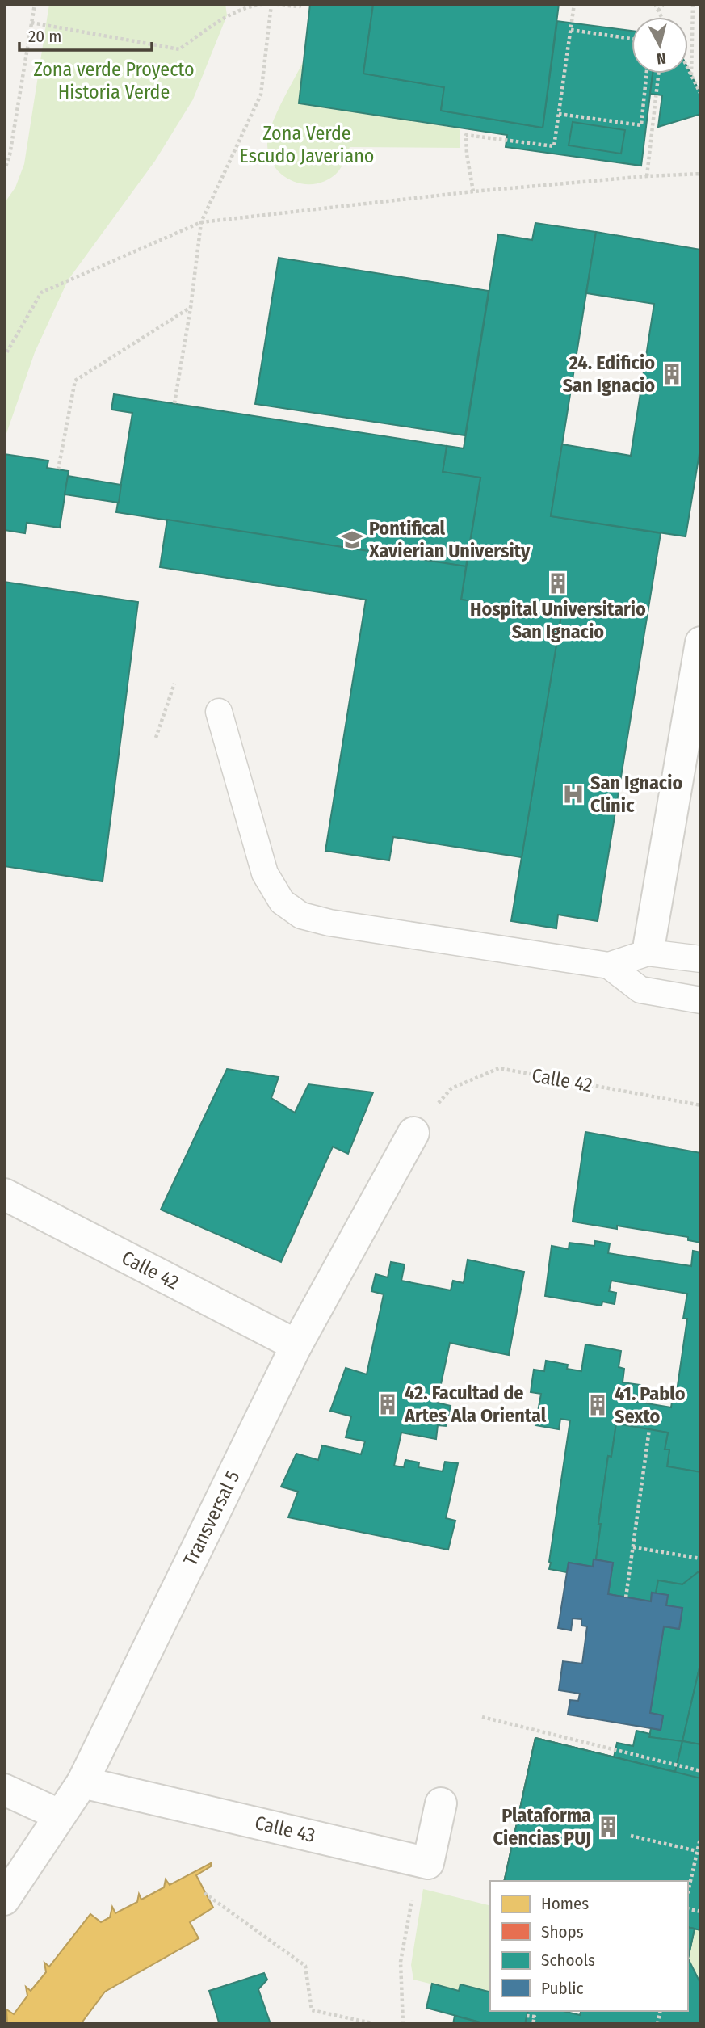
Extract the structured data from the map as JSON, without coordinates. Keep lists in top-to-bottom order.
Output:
{
  "streets": {
    "street": ["Calle 42", "Transversal 5", "Calle 43"]
  },
  "crossings": [
    ["Calle 42", "Transversal 5"],
    ["Transversal 5", "Calle 43"]
  ],
  "parks": ["Zona verde Proyecto Historia Verde", "Zona Verde Escudo Javeriano"],
  "places": {
    "building": [
      "24. Edificio San Ignacio",
      "Hospital Universitario San Ignacio",
      "42. Facultad de Artes Ala Oriental",
      "41. Pablo Sexto",
      "Plataforma Ciencias PUJ"
    ],
    "school or university": ["Pontifical Xavierian University"],
    "hospital": ["San Ignacio Clinic"]
  },
  "legend": [
    "Homes",
    "Shops",
    "Schools",
    "Public"
  ],
  "scale_bar": "20 m",
  "north": "bottom"
}
